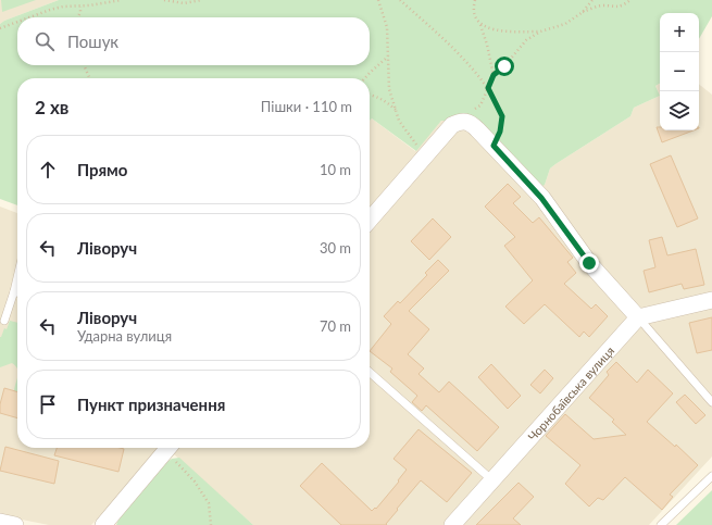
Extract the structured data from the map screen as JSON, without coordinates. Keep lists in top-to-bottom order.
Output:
{
  "streets": {
    "street": ["Чорнобаївська вулиця"]
  },
  "page": {
    "map_buttons": ["+", "−"],
    "search": "Пошук",
    "heading": ["2 хв", "Пішки · 110 m"],
    "list": [
      ["Прямо", "10 m"],
      ["Ліворуч", "30 m"],
      ["Ліворуч", "Ударна вулиця", "70 m"],
      "Пункт призначення"
    ]
  }
}
